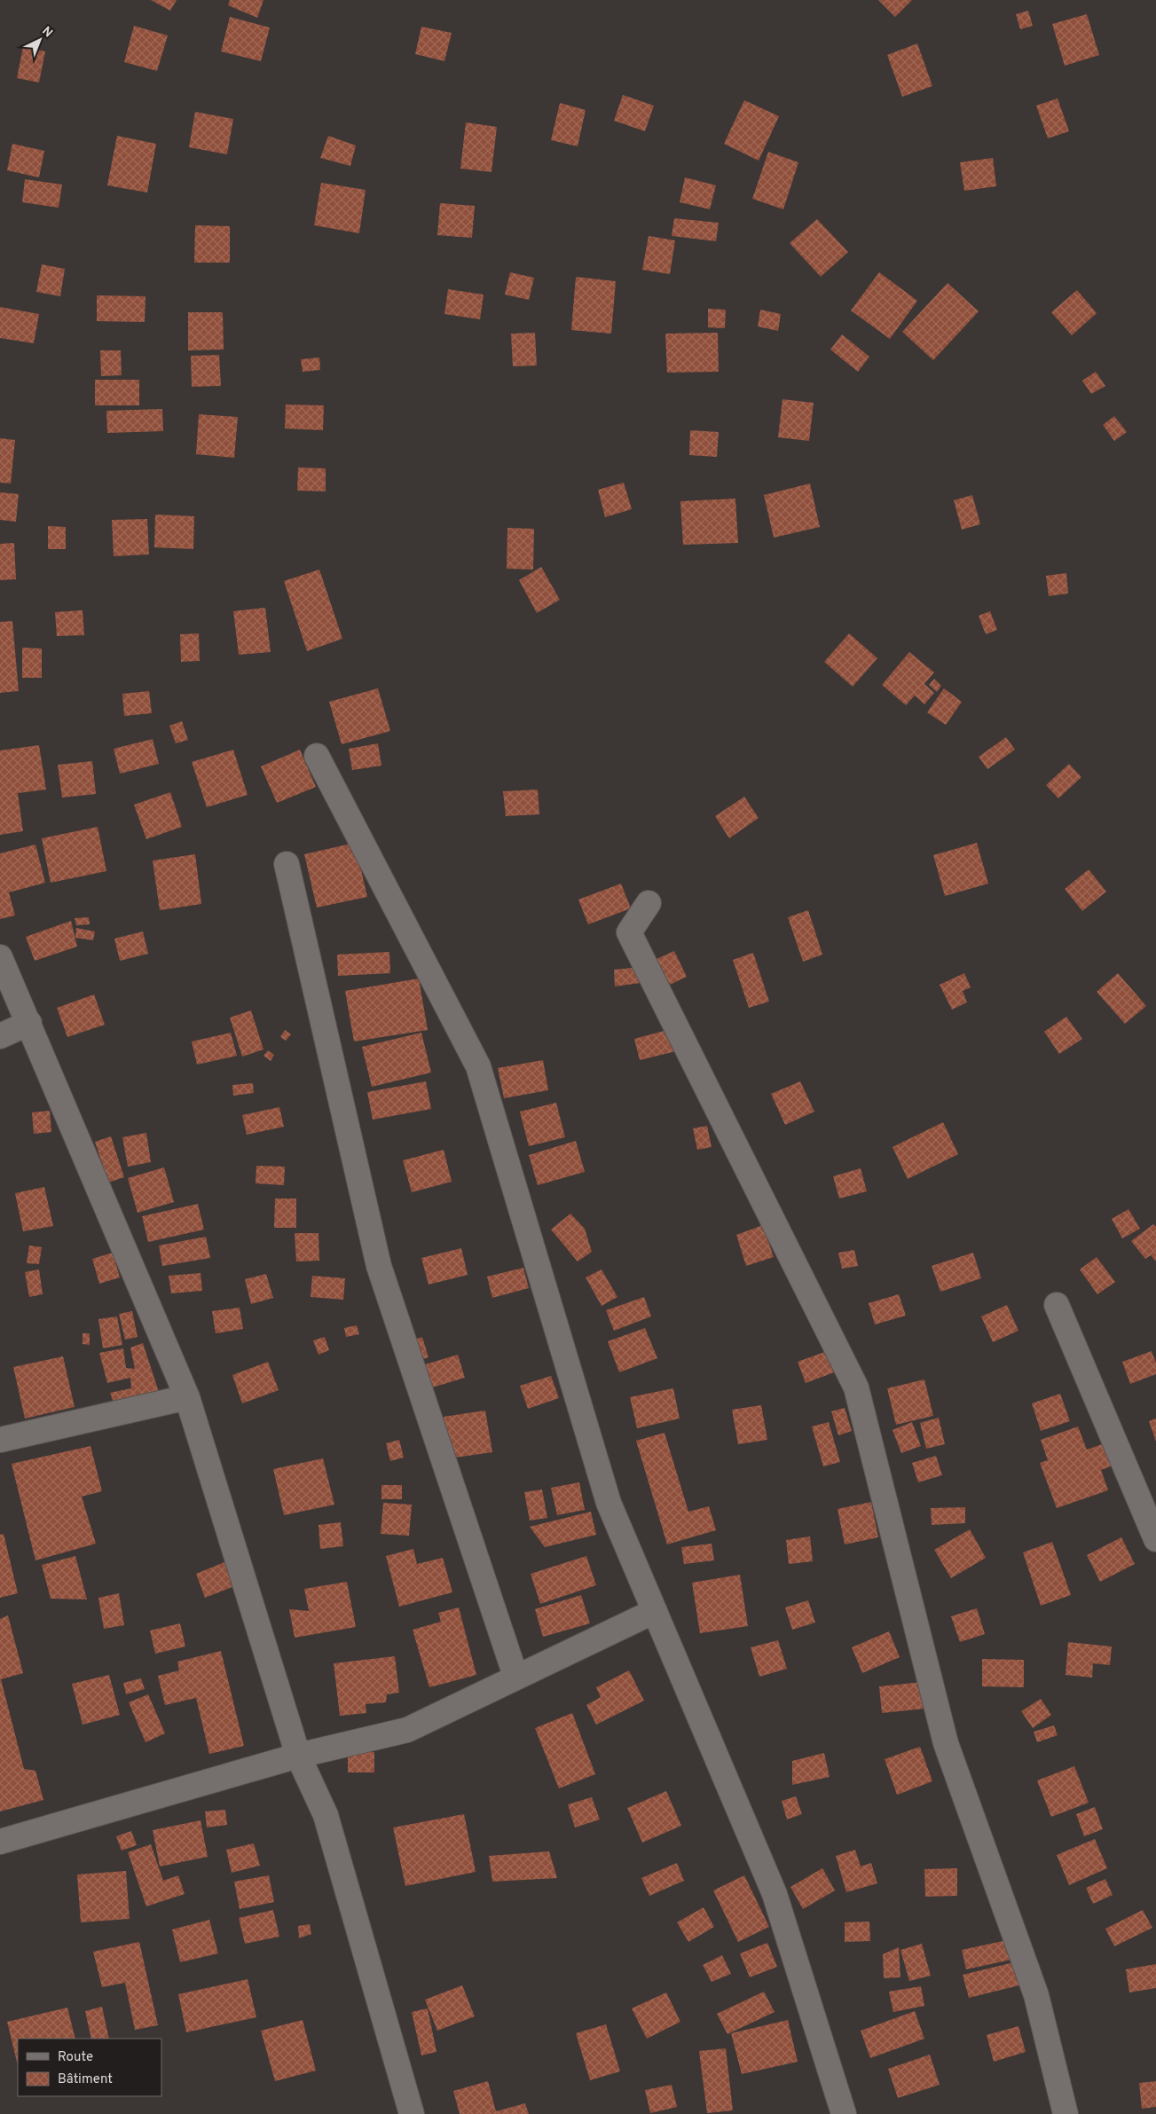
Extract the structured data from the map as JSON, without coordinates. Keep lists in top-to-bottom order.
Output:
{
  "legend": ["Route", "Bâtiment"],
  "north": "top right"
}
